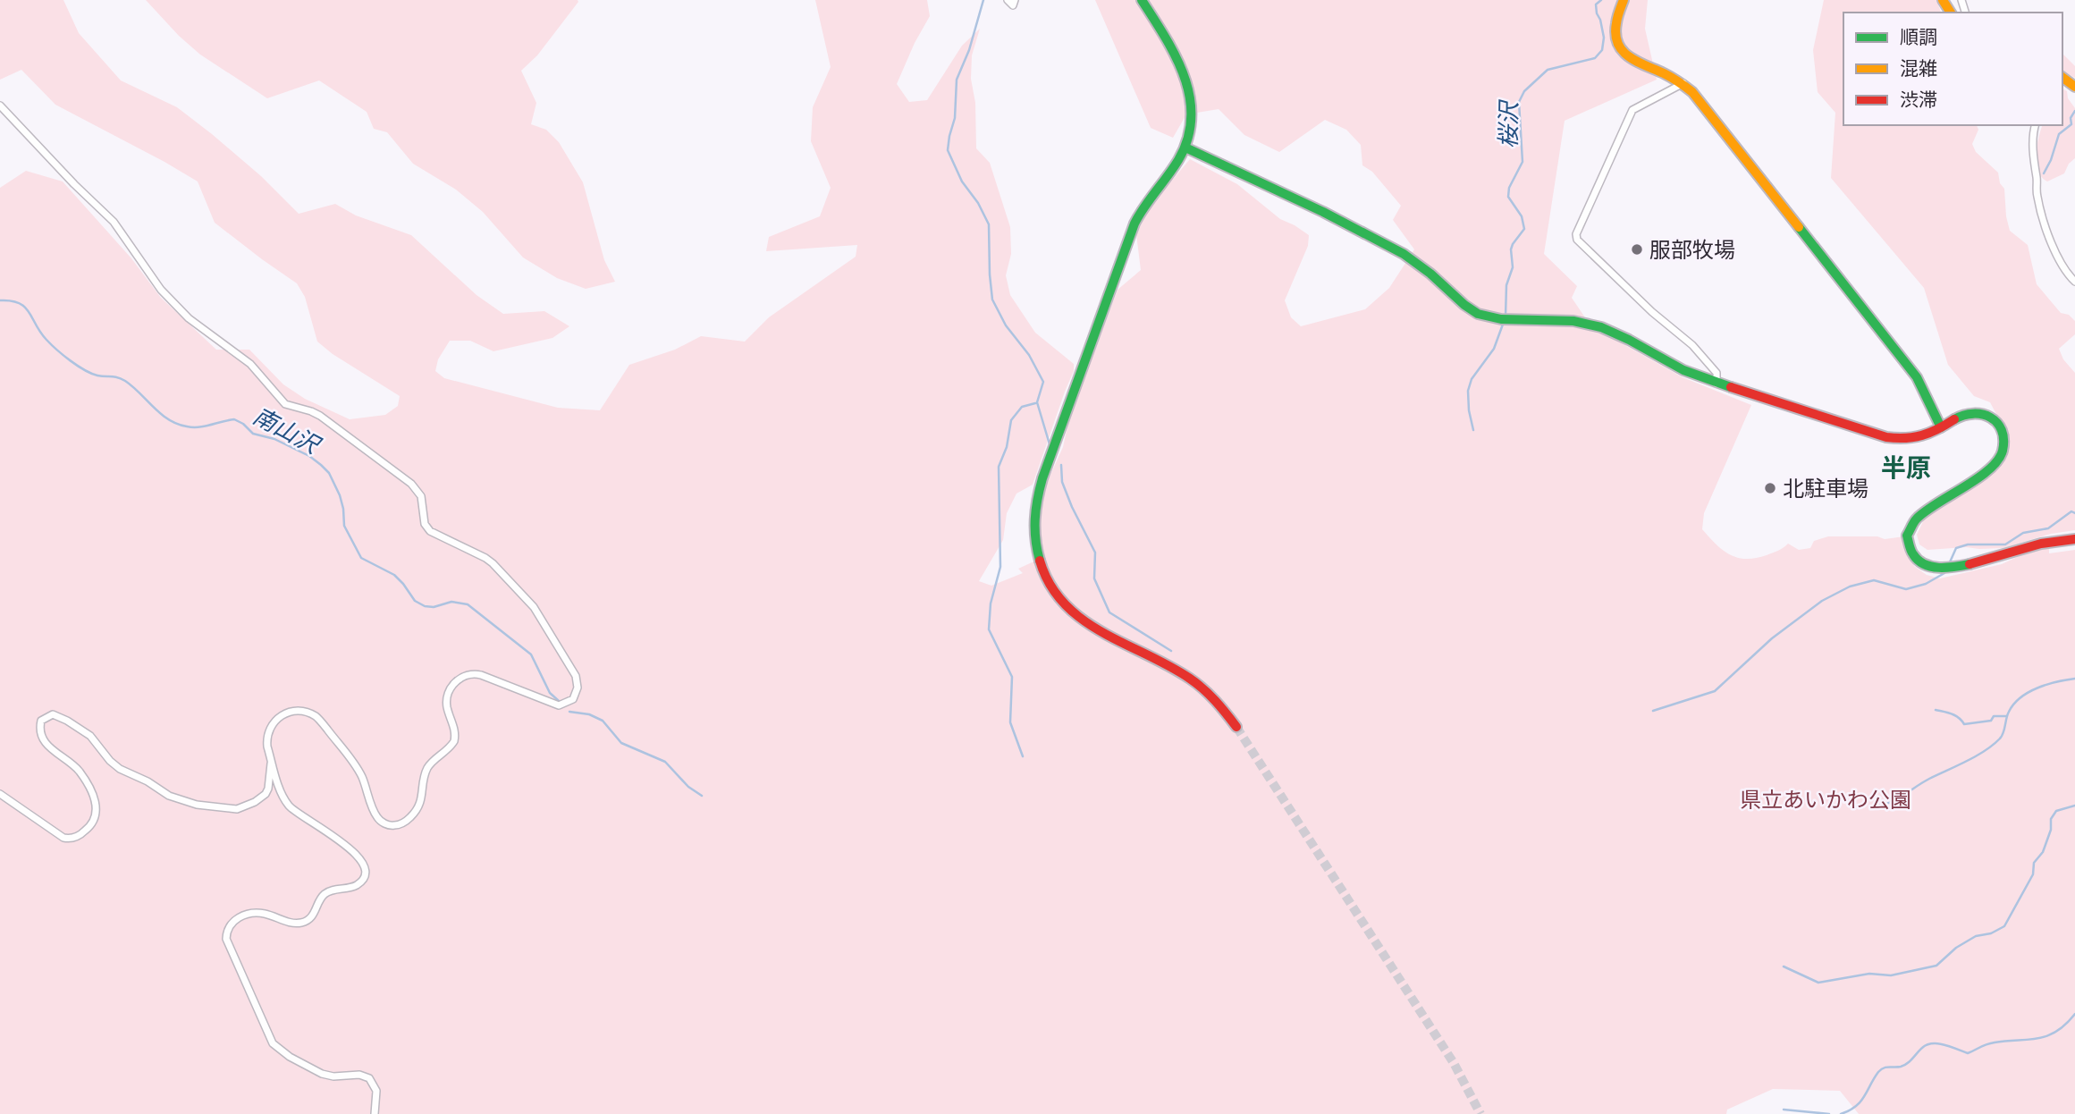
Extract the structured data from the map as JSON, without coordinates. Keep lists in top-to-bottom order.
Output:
{
  "districts": ["半原"],
  "water": ["桜沢", "南山沢"],
  "parks": ["県立あいかわ公園"],
  "places": ["服部牧場", "北駐車場"],
  "legend": ["順調", "混雑", "渋滞"]
}
